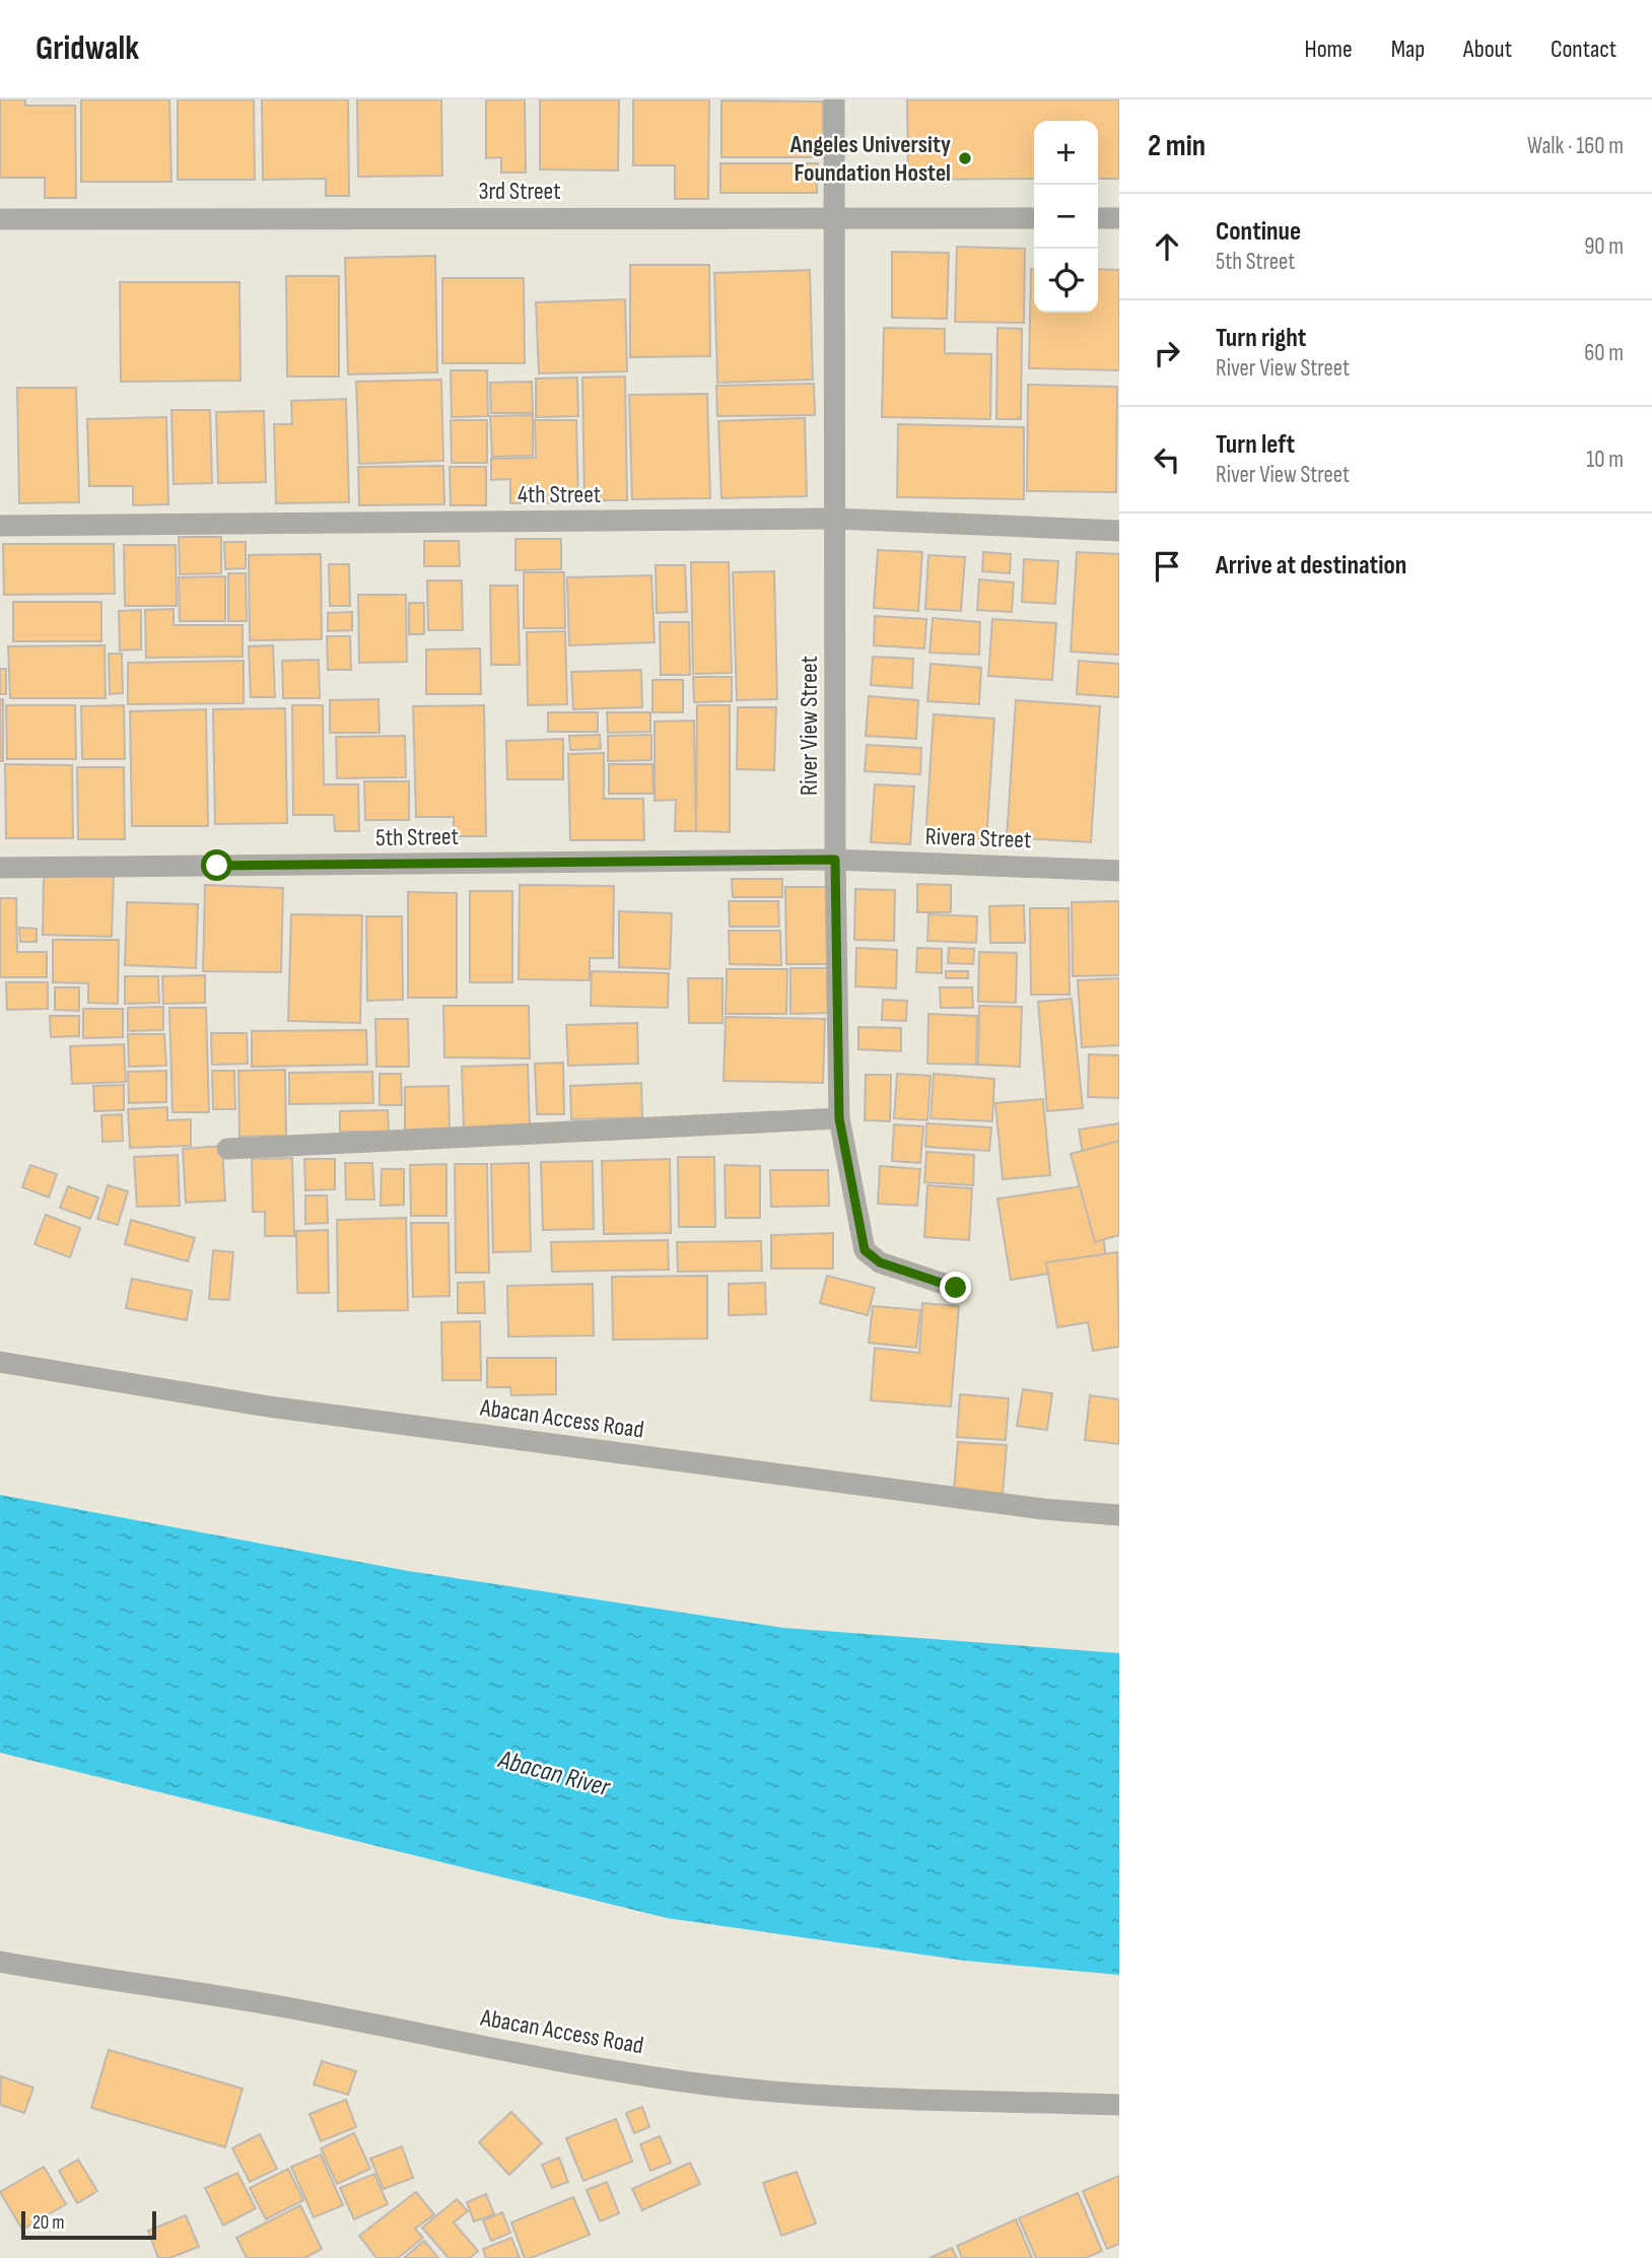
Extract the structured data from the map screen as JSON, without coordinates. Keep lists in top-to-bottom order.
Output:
{
  "streets": {
    "street": [
      "3rd Street",
      "4th Street",
      "River View Street",
      "5th Street",
      "Rivera Street",
      "Abacan Access Road"
    ]
  },
  "crossings": [
    ["3rd Street", "River View Street"],
    ["4th Street", "River View Street"],
    ["River View Street", "5th Street"],
    ["River View Street", "Rivera Street"],
    ["5th Street", "Rivera Street"]
  ],
  "water": ["Abacan River"],
  "places": ["Angeles University Foundation Hostel"],
  "scale_bar": "20 m",
  "page": {
    "header": "Gridwalk",
    "nav": [
      "Home",
      "Map",
      "About",
      "Contact"
    ],
    "heading": ["2 min", "Walk · 160 m"],
    "map_buttons": ["+", "−"],
    "list": [
      ["Continue", "5th Street", "90 m"],
      ["Turn right", "River View Street", "60 m"],
      ["Turn left", "River View Street", "10 m"],
      "Arrive at destination"
    ],
    "scale": "20 m"
  }
}
